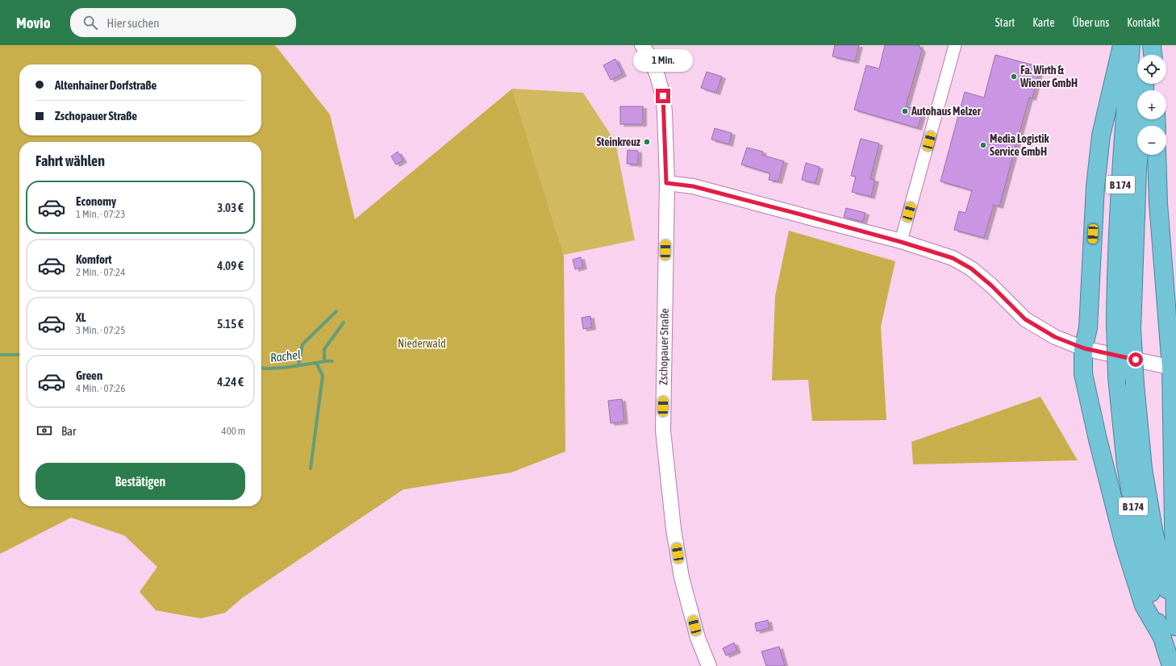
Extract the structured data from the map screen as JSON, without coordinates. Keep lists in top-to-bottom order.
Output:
{
  "streets": {
    "highway": ["B 174"],
    "street": ["Zschopauer Straße"]
  },
  "water": ["Rachel"],
  "parks": ["Niederwald"],
  "places": [
    "Fa. Wirth & Wiener GmbH",
    "Autohaus Melzer",
    "Steinkreuz",
    "Media Logistik Service GmbH"
  ],
  "page": {
    "header": "Movio",
    "search": "Hier suchen",
    "nav": [
      "Start",
      "Karte",
      "Über uns",
      "Kontakt"
    ],
    "bubble": "1 Min.",
    "map_buttons": ["+", "−"],
    "banner": ["Altenhainer Dorfstraße", "Zschopauer Straße"],
    "heading": "Fahrt wählen",
    "list": [
      {
        "name": "Economy",
        "note": "1 Min. · 07:23",
        "value": "3.03 €"
      },
      {
        "name": "Komfort",
        "note": "2 Min. · 07:24",
        "value": "4.09 €"
      },
      {
        "name": "XL",
        "note": "3 Min. · 07:25",
        "value": "5.15 €"
      },
      {
        "name": "Green",
        "note": "4 Min. · 07:26",
        "value": "4.24 €"
      }
    ],
    "pay": ["Bar", "400 m"],
    "buttons": "Bestätigen"
  }
}
